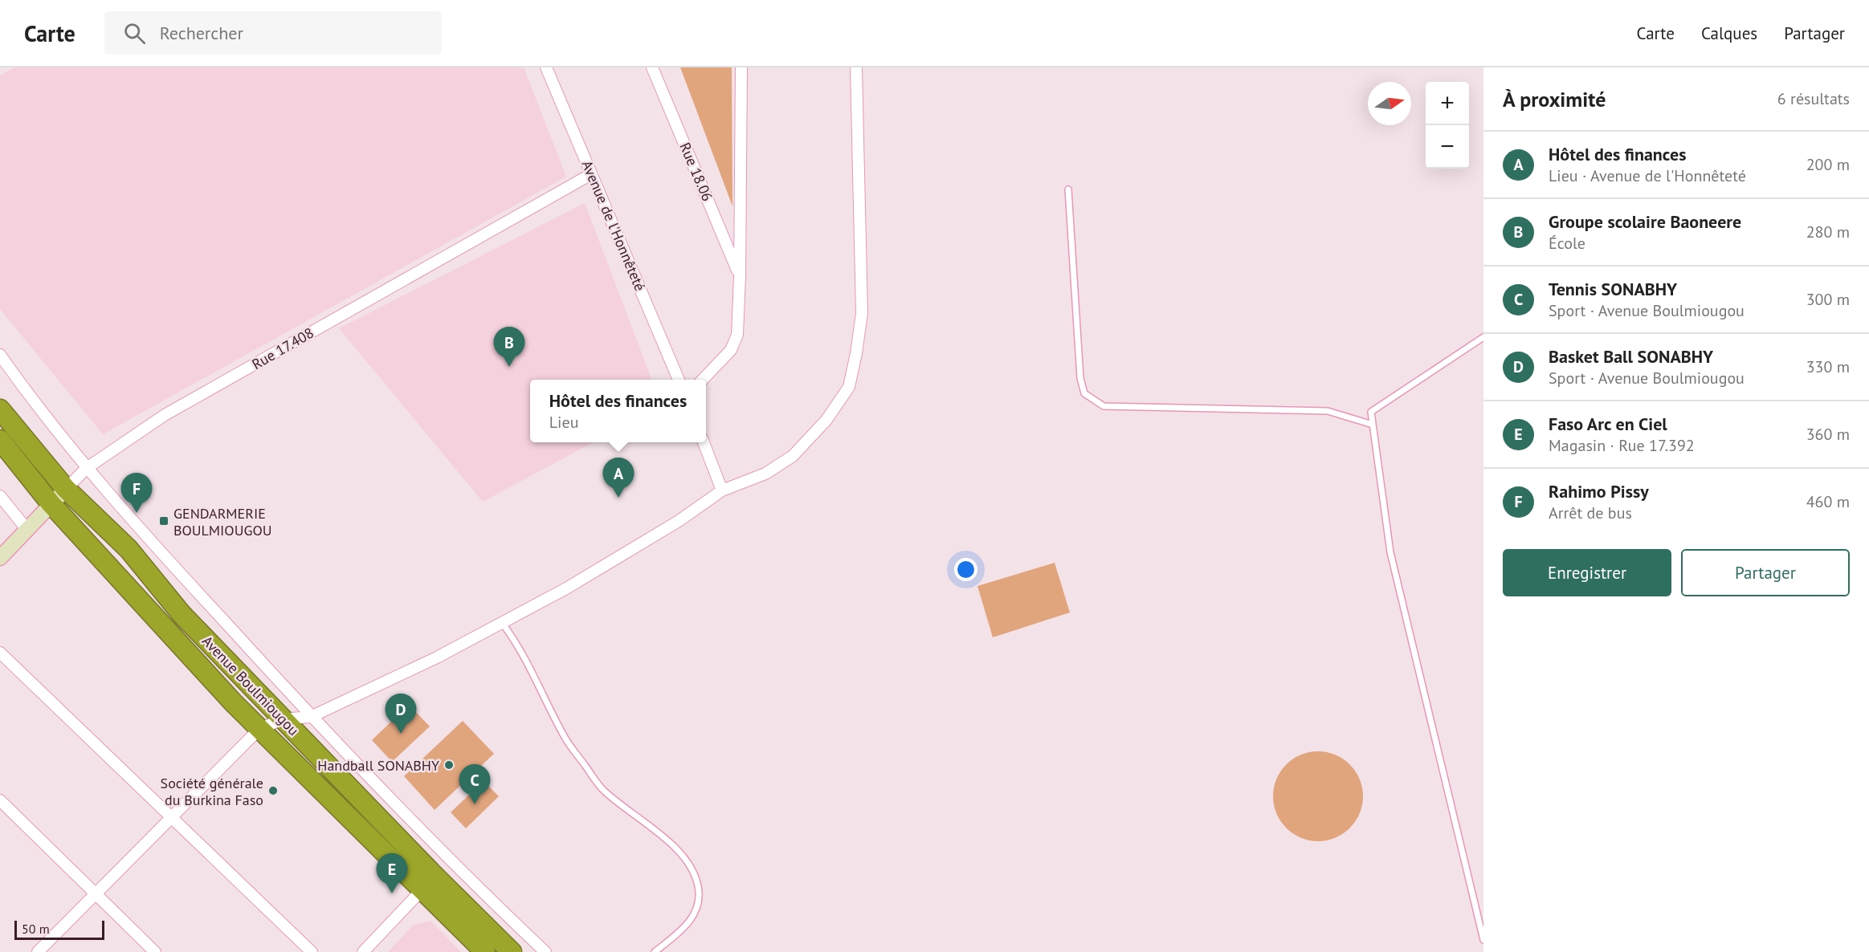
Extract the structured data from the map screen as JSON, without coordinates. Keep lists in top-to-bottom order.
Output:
{
  "streets": {
    "highway": ["Avenue Boulmiougou"],
    "street": ["Rue 18.06", "Avenue de l'Honnêteté", "Rue 17.408"]
  },
  "crossings": [
    ["Avenue de l'Honnêteté", "Rue 17.408"],
    ["Rue 17.408", "Avenue Boulmiougou"]
  ],
  "places": {
    "transit": ["GENDARMERIE BOULMIOUGOU"],
    "other": ["Handball SONABHY", "Société générale du Burkina Faso"]
  },
  "scale_bar": "50 m",
  "north": "right",
  "page": {
    "header": "Carte",
    "search": "Rechercher",
    "nav": ["Carte", "Calques", "Partager"],
    "heading": ["À proximité", "6 résultats"],
    "map_buttons": ["+", "−"],
    "list": [
      {
        "mark": "A",
        "name": "Hôtel des finances",
        "note": "Lieu · Avenue de l'Honnêteté",
        "value": "200 m"
      },
      {
        "mark": "B",
        "name": "Groupe scolaire Baoneere",
        "note": "École",
        "value": "280 m"
      },
      {
        "mark": "C",
        "name": "Tennis SONABHY",
        "note": "Sport · Avenue Boulmiougou",
        "value": "300 m"
      },
      {
        "mark": "D",
        "name": "Basket Ball SONABHY",
        "note": "Sport · Avenue Boulmiougou",
        "value": "330 m"
      },
      {
        "mark": "E",
        "name": "Faso Arc en Ciel",
        "note": "Magasin · Rue 17.392",
        "value": "360 m"
      },
      {
        "mark": "F",
        "name": "Rahimo Pissy",
        "note": "Arrêt de bus",
        "value": "460 m"
      }
    ],
    "pins": [
      "B",
      "A",
      "F",
      "D",
      "C",
      "E"
    ],
    "popup": ["Hôtel des finances", "Lieu"],
    "buttons": ["Enregistrer", "Partager"],
    "scale": "50 m"
  }
}
